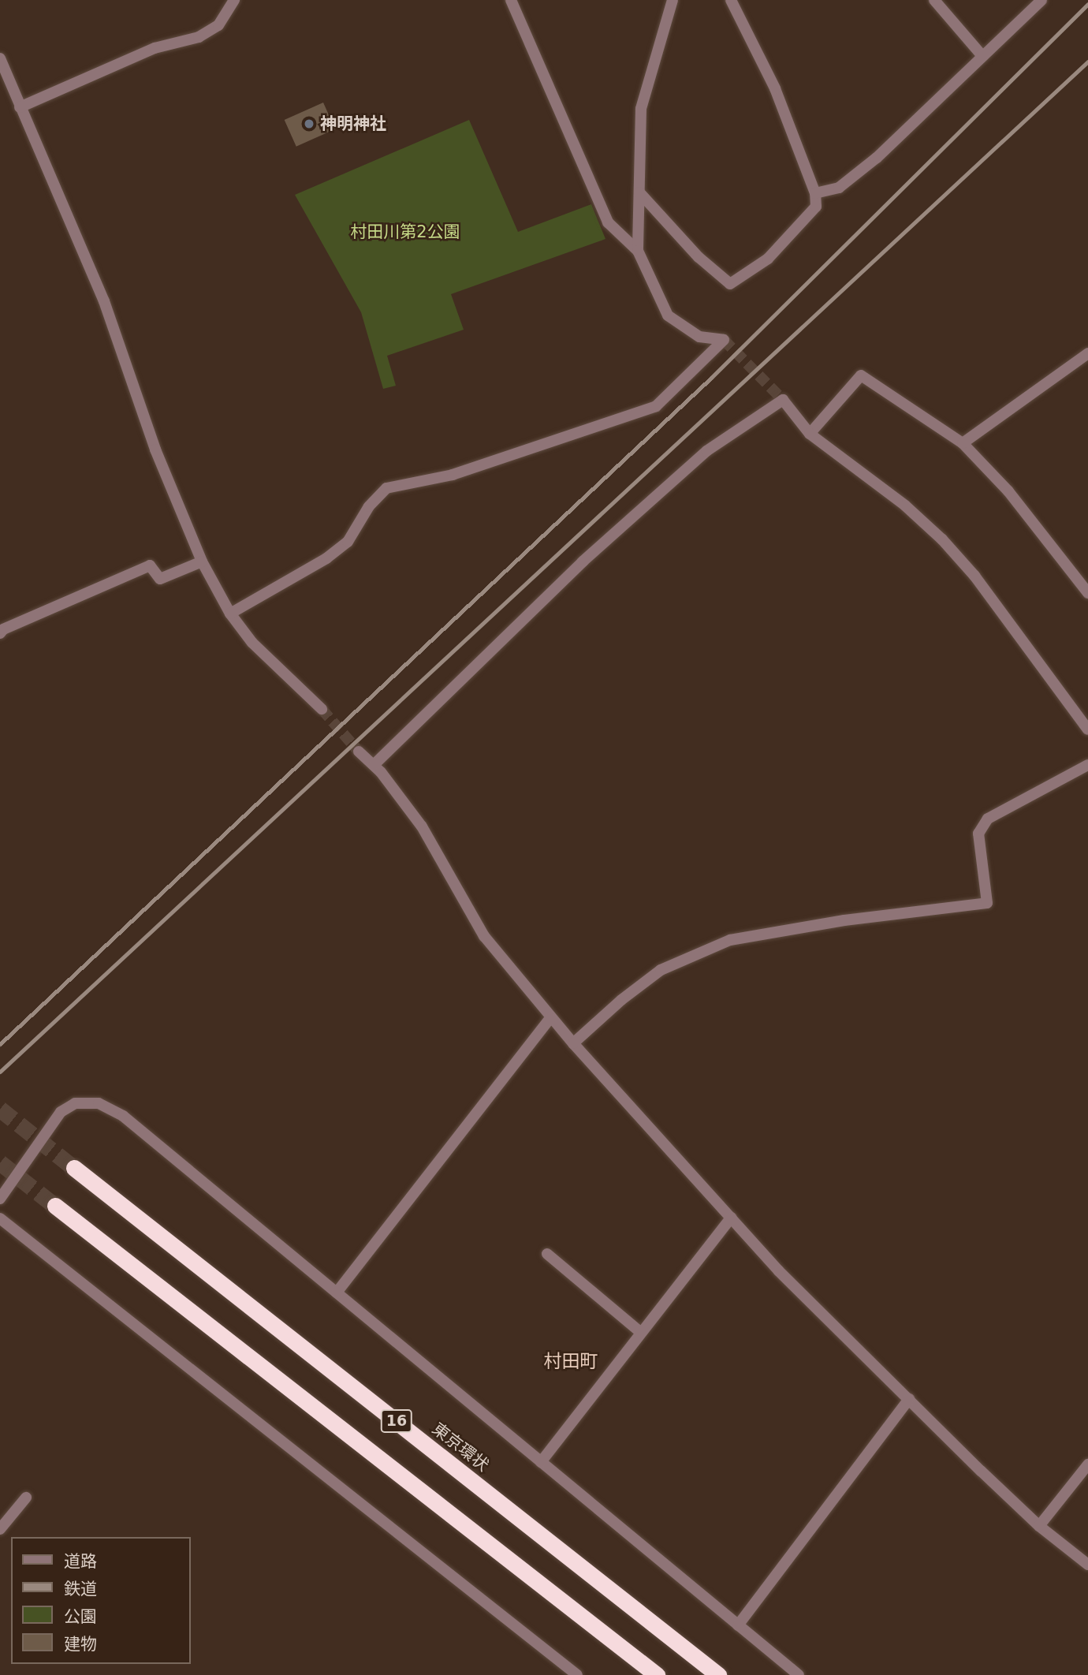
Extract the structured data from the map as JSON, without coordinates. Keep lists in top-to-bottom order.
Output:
{
  "streets": {
    "highway": ["16", "東京環状"]
  },
  "districts": ["村田町"],
  "parks": ["村田川第2公園"],
  "places": ["神明神社"],
  "legend": [
    "道路",
    "鉄道",
    "公園",
    "建物"
  ]
}
